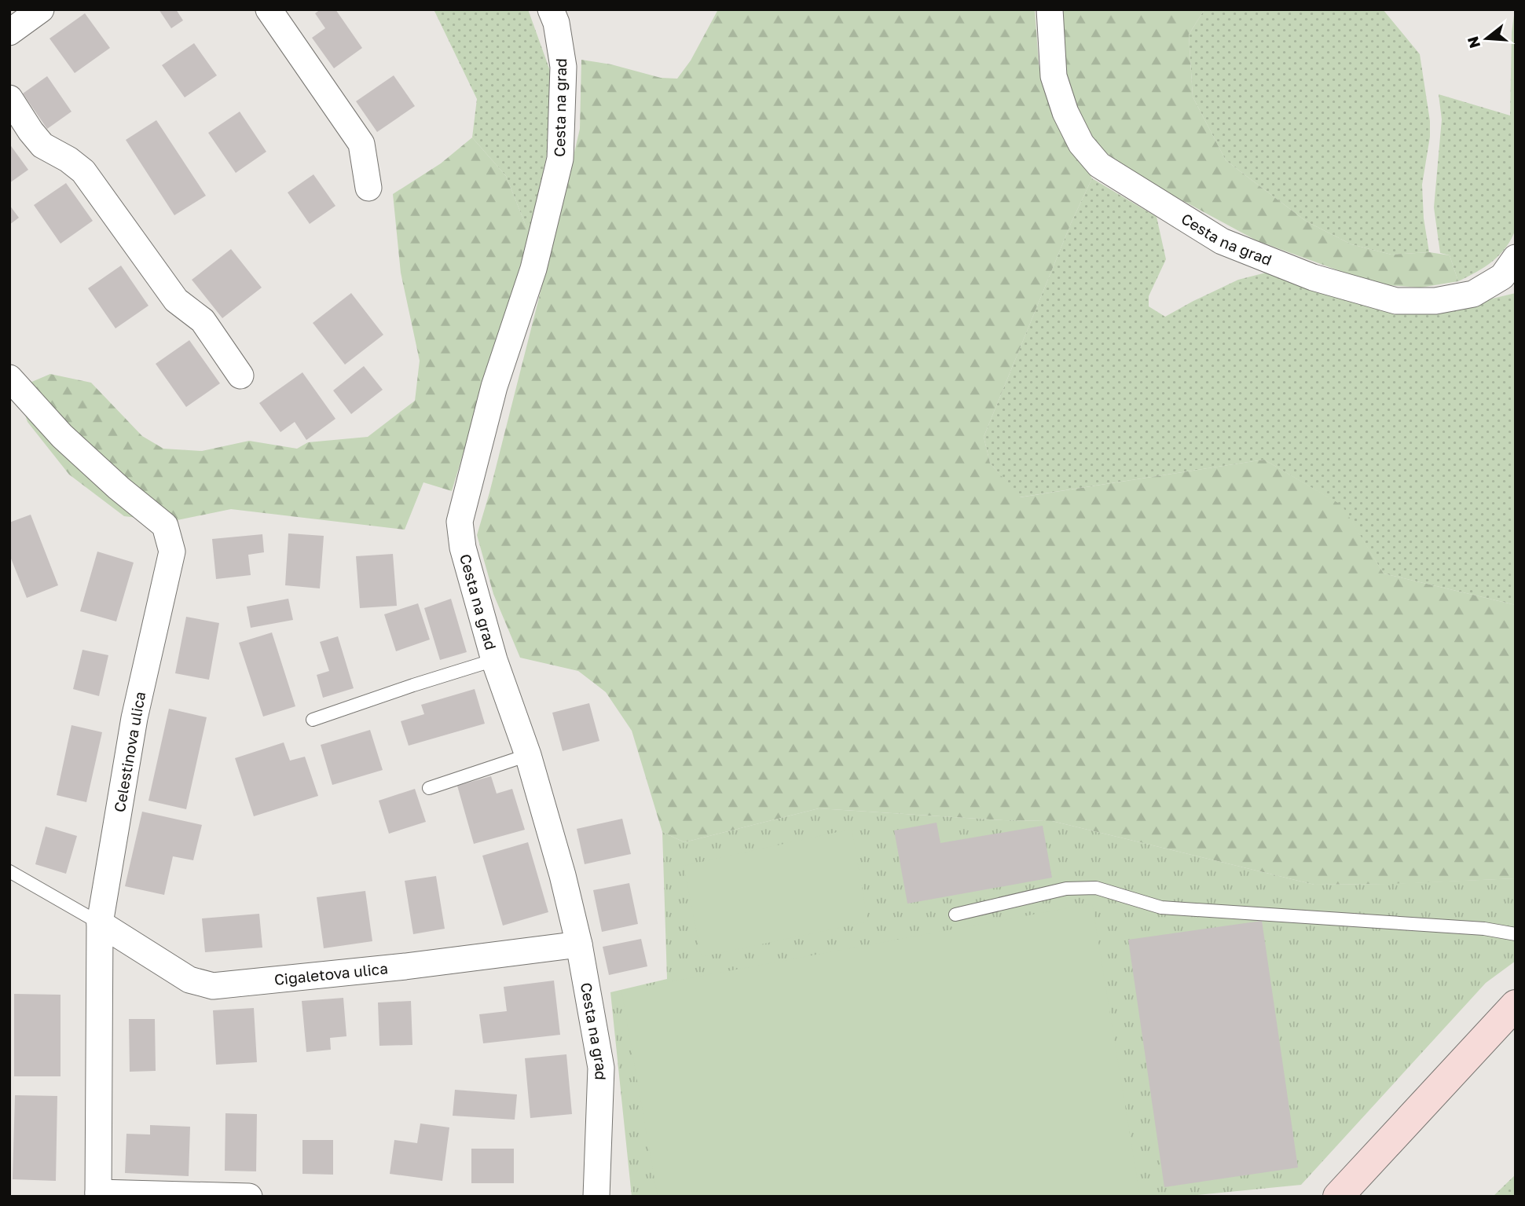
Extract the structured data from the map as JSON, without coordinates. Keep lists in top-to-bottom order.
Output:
{
  "streets": {
    "street": ["Cesta na grad", "Celestinova ulica", "Cigaletova ulica"]
  },
  "crossings": [
    ["Cesta na grad", "Cigaletova ulica"],
    ["Celestinova ulica", "Cigaletova ulica"]
  ],
  "north": "left"
}
